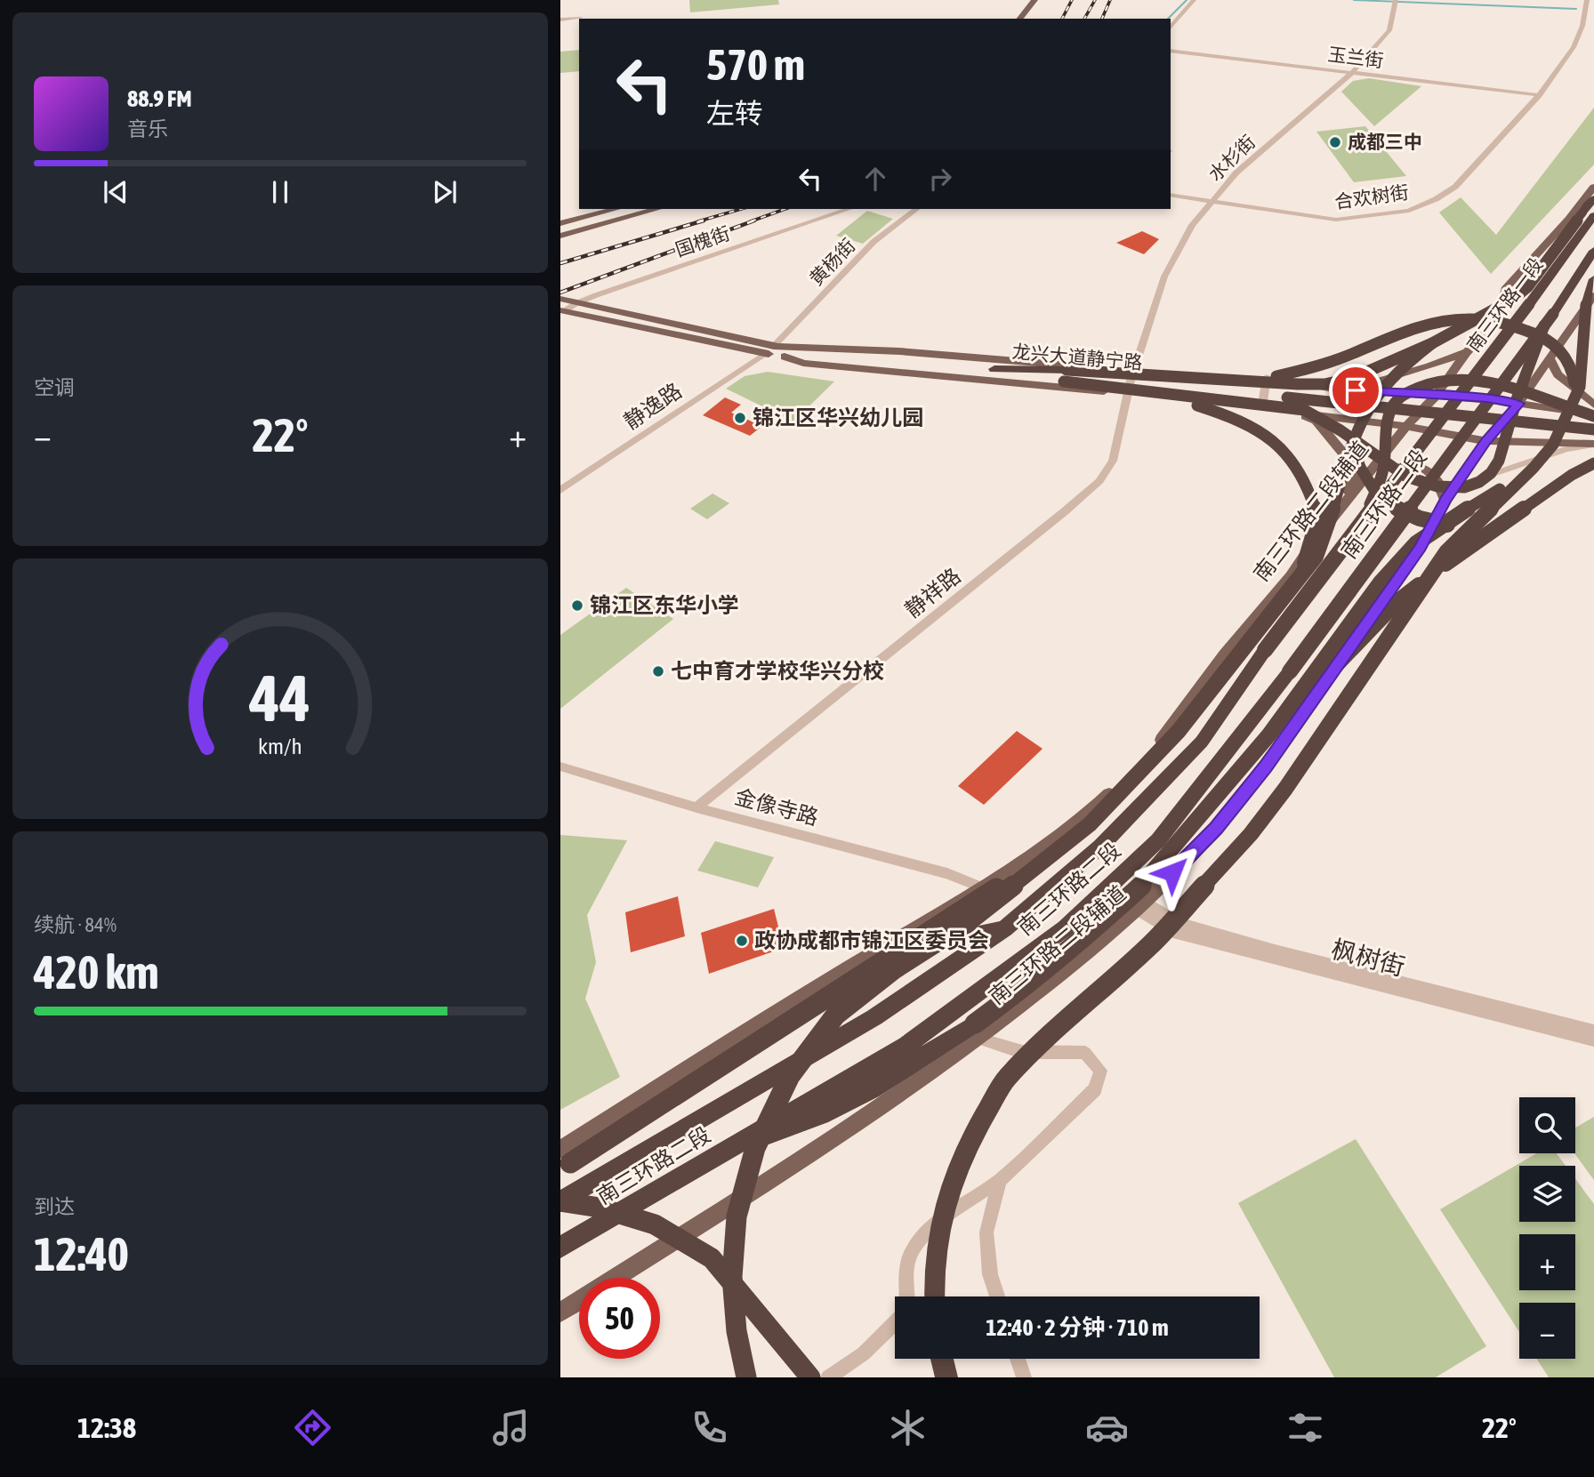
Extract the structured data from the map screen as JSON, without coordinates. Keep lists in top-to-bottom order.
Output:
{
  "streets": {
    "highway": ["南三环路一段", "龙兴大道静宁路", "南三环路二段"],
    "main road": ["南三环路二段辅道"],
    "street": [
      "玉兰街",
      "水杉街",
      "合欢树街",
      "国槐街",
      "黄杨街",
      "静逸路",
      "静祥路",
      "金像寺路",
      "枫树街"
    ]
  },
  "crossings": [
    ["玉兰街", "水杉街"],
    ["玉兰街", "合欢树街"],
    ["水杉街", "合欢树街"],
    ["水杉街", "静祥路"],
    ["国槐街", "龙兴大道静宁路"],
    ["黄杨街", "龙兴大道静宁路"],
    ["黄杨街", "静逸路"],
    ["南三环路一段", "南三环路二段"],
    ["龙兴大道静宁路", "静逸路"],
    ["南三环路二段辅道", "金像寺路"],
    ["南三环路二段辅道", "枫树街"],
    ["静祥路", "金像寺路"]
  ],
  "places": [
    "成都三中",
    "锦江区华兴幼儿园",
    "锦江区东华小学",
    "七中育才学校华兴分校",
    "政协成都市锦江区委员会"
  ],
  "page": {
    "turn": ["570 m", "左转"],
    "song": ["88.9 FM", "音乐"],
    "tile": [
      "空调",
      ["续航 · 84%", "420 km"],
      ["到达", "12:40"]
    ],
    "heat": ["−", "22°", "+"],
    "map_buttons": ["+", "−"],
    "limit": "50",
    "trip": "12:40 · 2 分钟 · 710 m",
    "tabs": ["12:38", "22°"],
    "gauge": ["44", "km/h"]
  }
}
